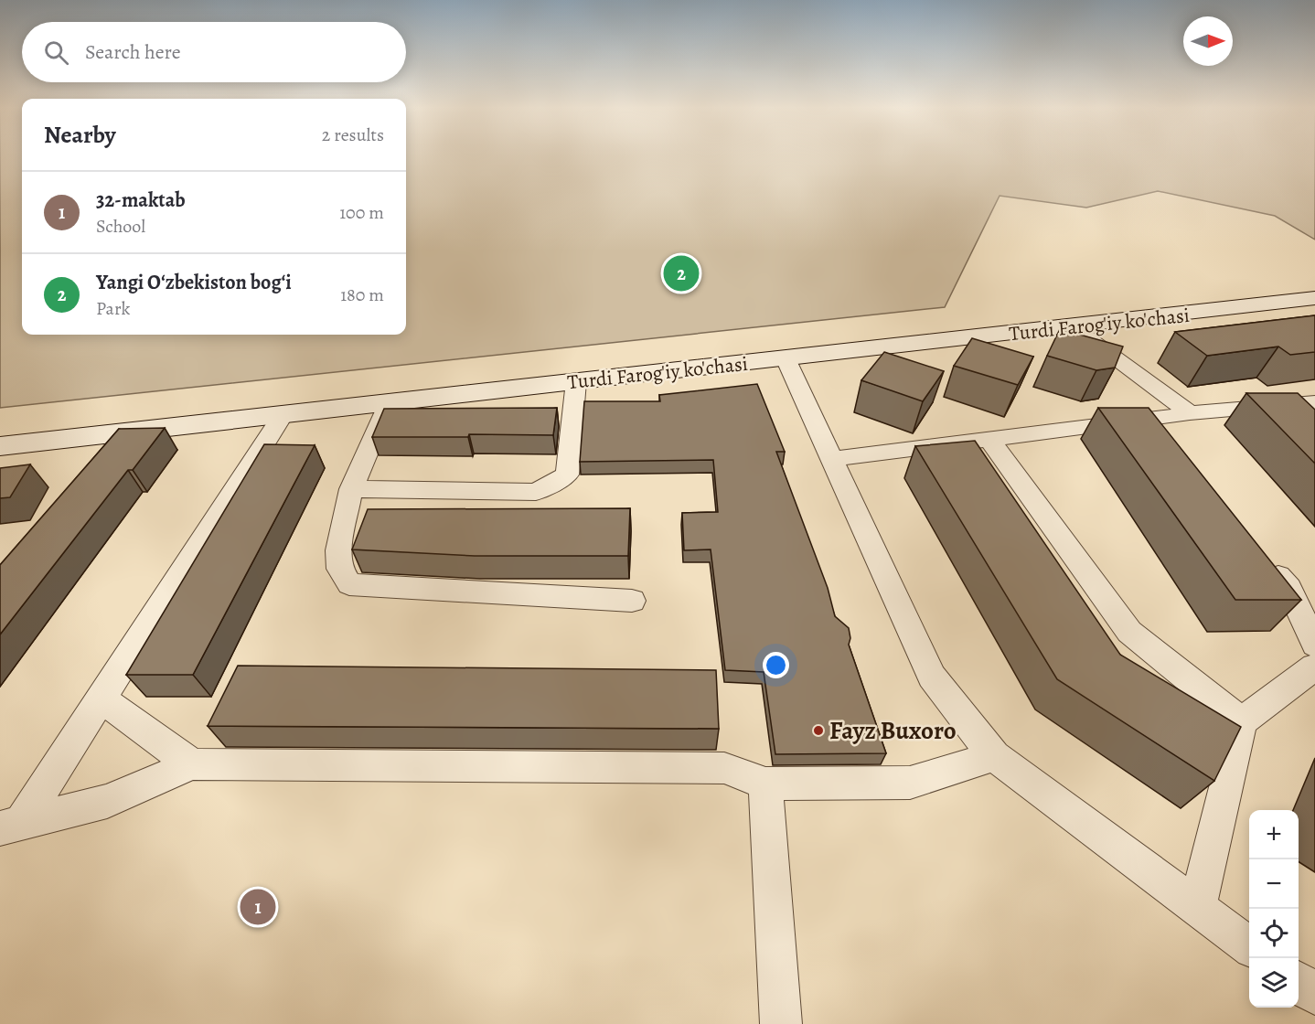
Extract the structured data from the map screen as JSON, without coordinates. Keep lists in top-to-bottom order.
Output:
{
  "streets": {
    "main road": ["Turdi Farog'iy ko'chasi"]
  },
  "places": ["Fayz Buxoro"],
  "north": "right",
  "page": {
    "search": "Search here",
    "heading": ["Nearby", "2 results"],
    "list": [
      {
        "mark": "1",
        "name": "32-maktab",
        "note": "School",
        "value": "100 m"
      },
      {
        "mark": "2",
        "name": "Yangi Oʻzbekiston bogʻi",
        "note": "Park",
        "value": "180 m"
      }
    ],
    "pins": ["2", "1"],
    "map_buttons": ["+", "−"]
  }
}
